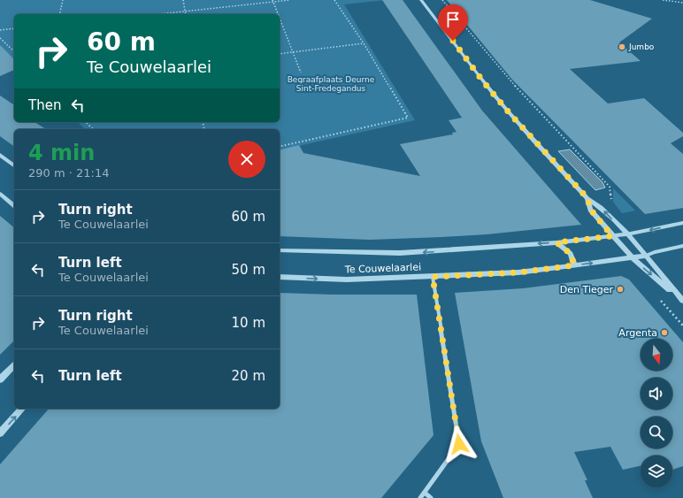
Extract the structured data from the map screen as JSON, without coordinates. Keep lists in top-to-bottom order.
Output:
{
  "streets": {
    "street": ["Te Couwelaarlei"]
  },
  "parks": ["Begraafplaats Deurne Sint-Fredegandus"],
  "places": ["Jumbo", "Den Tieger", "Argenta"],
  "north": "bottom",
  "page": {
    "turn": ["60 m", "Te Couwelaarlei"],
    "then": "Then",
    "heading": ["4 min", "290 m · 21:14"],
    "list": [
      {
        "name": "Turn right",
        "note": "Te Couwelaarlei",
        "value": "60 m"
      },
      {
        "name": "Turn left",
        "note": "Te Couwelaarlei",
        "value": "50 m"
      },
      {
        "name": "Turn right",
        "note": "Te Couwelaarlei",
        "value": "10 m"
      },
      {
        "name": "Turn left",
        "value": "20 m"
      }
    ]
  }
}
